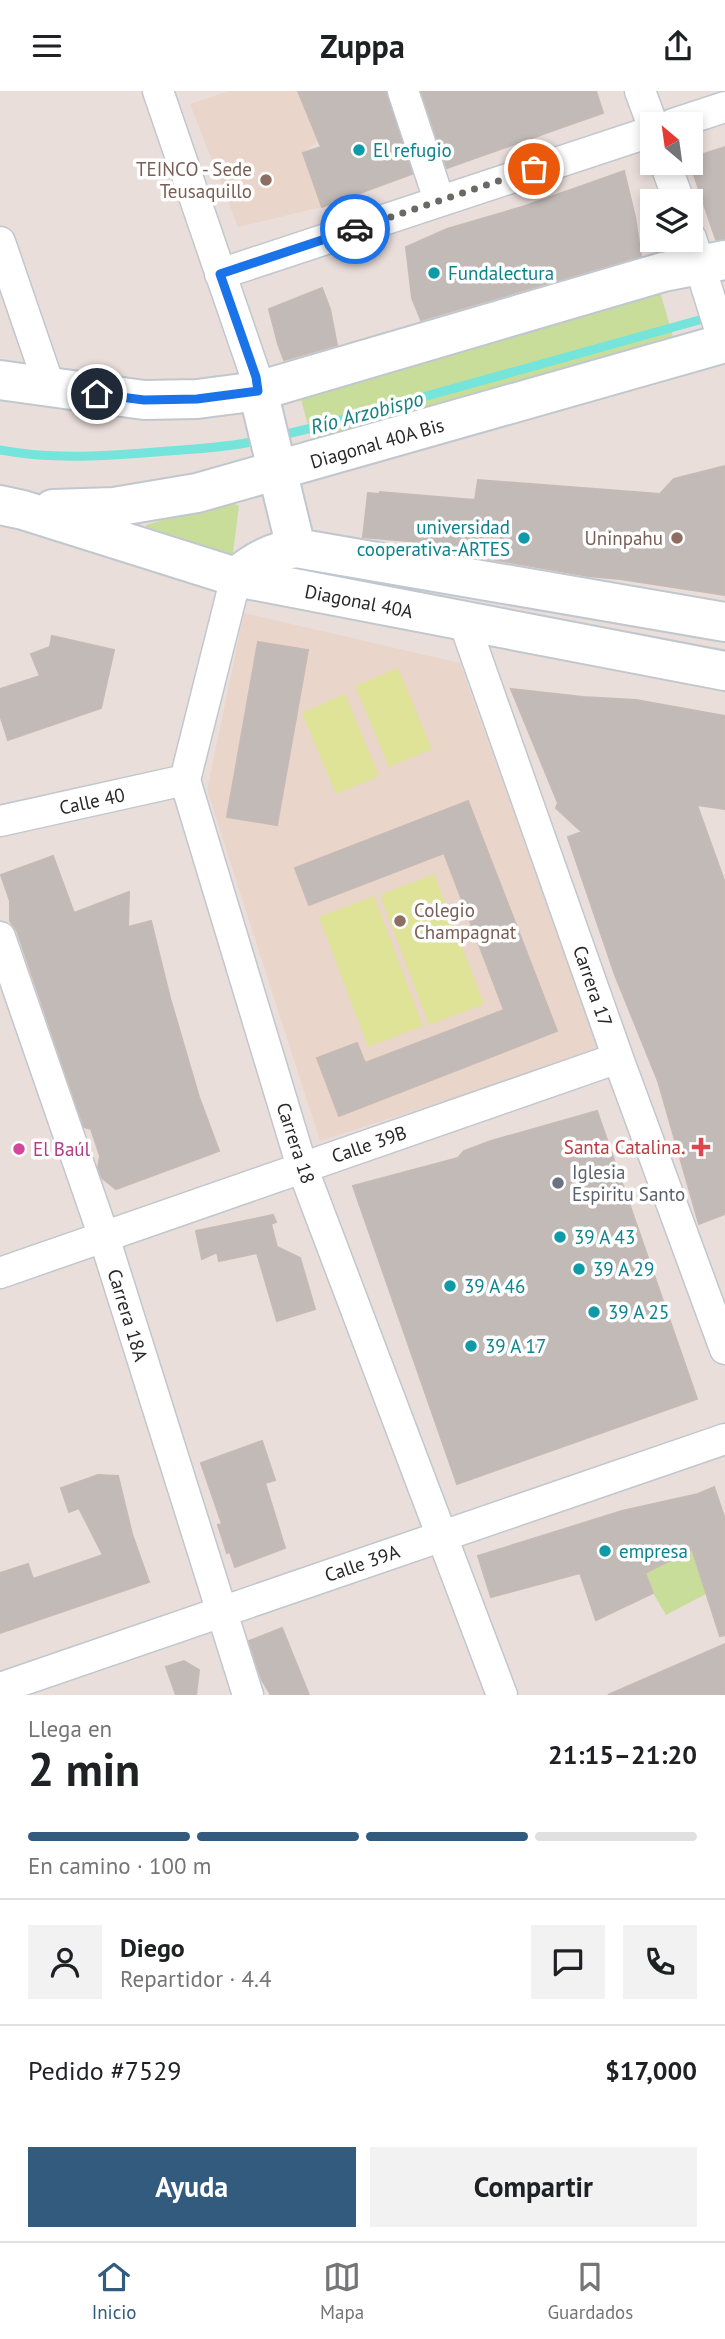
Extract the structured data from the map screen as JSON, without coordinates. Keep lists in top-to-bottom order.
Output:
{
  "streets": {
    "street": [
      "Diagonal 40A Bis",
      "Diagonal 40A",
      "Calle 40",
      "Carrera 17",
      "Carrera 18",
      "Calle 39B",
      "Carrera 18A",
      "Calle 39A"
    ]
  },
  "crossings": [
    ["Diagonal 40A Bis", "Diagonal 40A"],
    ["Diagonal 40A", "Carrera 17"],
    ["Calle 40", "Carrera 18"],
    ["Carrera 17", "Calle 39B"],
    ["Carrera 18", "Calle 39B"],
    ["Carrera 18", "Calle 39A"],
    ["Calle 39B", "Carrera 18A"],
    ["Carrera 18A", "Calle 39A"]
  ],
  "water": ["Río Arzobispo"],
  "places": {
    "other": [
      "El refugio",
      "TEINCO - Sede Teusaquillo",
      "Fundalectura",
      "universidad cooperativa-ARTES",
      "Uninpahu",
      "Colegio Champagnat",
      "El Baúl",
      "Iglesia Espiritu Santo",
      "39 A 43",
      "39 A 29",
      "39 A 46",
      "39 A 25",
      "39 A 17",
      "empresa"
    ],
    "health": ["Santa Catalina."]
  },
  "north": "top left",
  "page": {
    "header": "Zuppa",
    "heading": ["2 min", "Llega en", "21:15–21:20"],
    "panel": [
      "Diego",
      "Repartidor · 4.4",
      "Pedido #7529",
      "$17,000"
    ],
    "bar": "En camino · 100 m",
    "buttons": ["Ayuda", "Compartir"],
    "tabs": ["Inicio", "Mapa", "Guardados"]
  }
}
